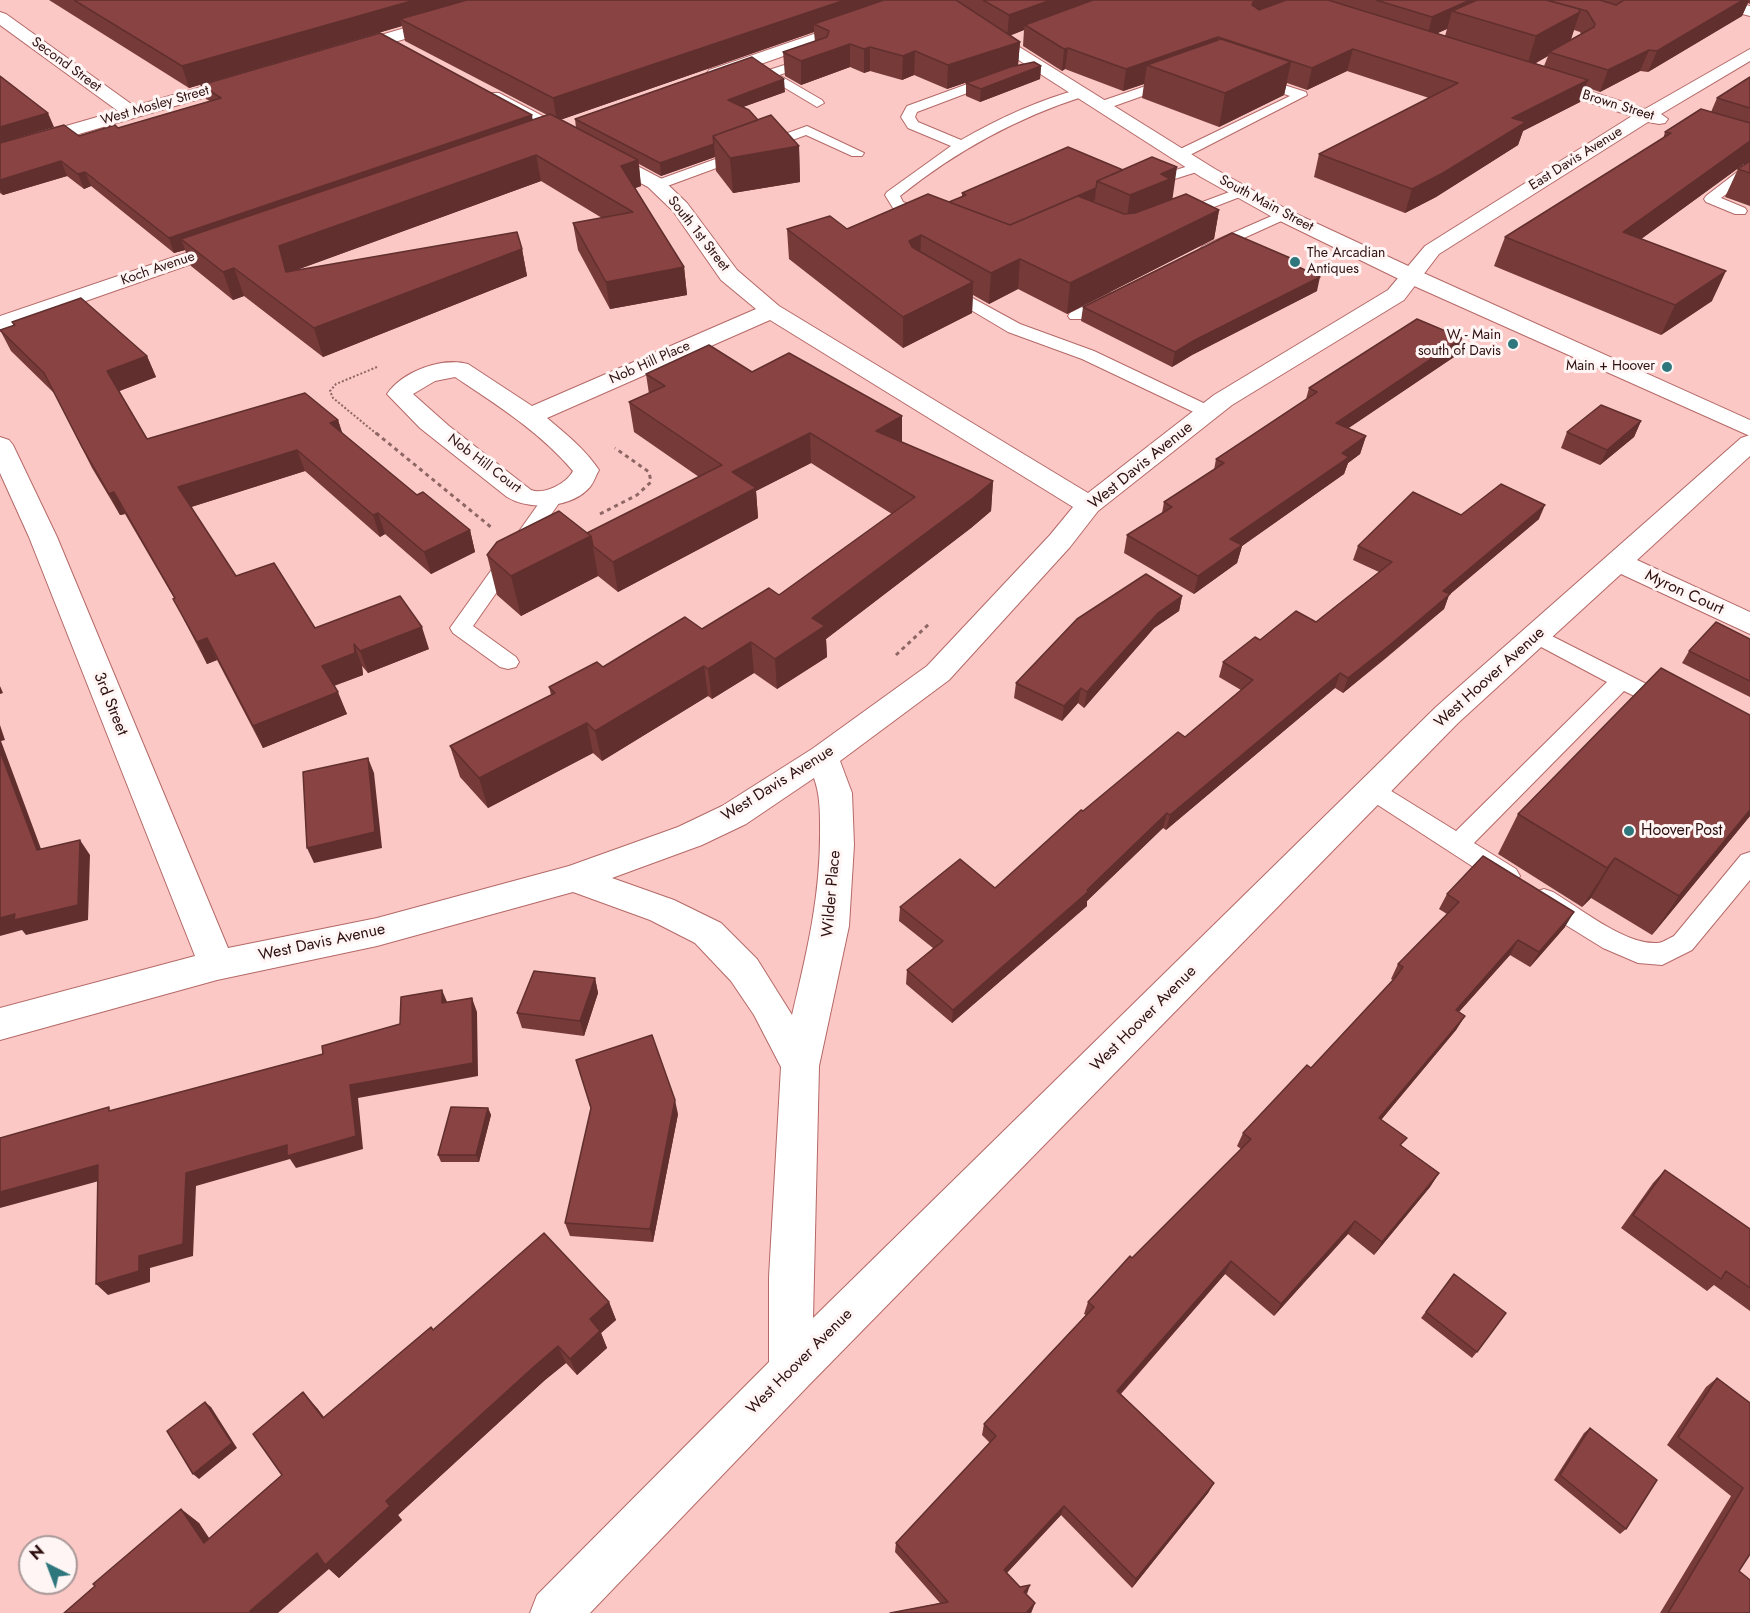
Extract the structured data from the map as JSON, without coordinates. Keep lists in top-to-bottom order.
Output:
{
  "streets": {
    "street": [
      "Second Street",
      "West Mosley Street",
      "Brown Street",
      "East Davis Avenue",
      "South Main Street",
      "South 1st Street",
      "Koch Avenue",
      "Nob Hill Place",
      "Nob Hill Court",
      "West Davis Avenue",
      "Myron Court",
      "West Hoover Avenue",
      "3rd Street",
      "Wilder Place"
    ]
  },
  "crossings": [
    ["Second Street", "West Mosley Street"],
    ["Brown Street", "East Davis Avenue"],
    ["East Davis Avenue", "South Main Street"],
    ["East Davis Avenue", "West Davis Avenue"],
    ["South Main Street", "West Davis Avenue"],
    ["South 1st Street", "Nob Hill Place"],
    ["South 1st Street", "West Davis Avenue"],
    ["Nob Hill Place", "Nob Hill Court"],
    ["West Davis Avenue", "3rd Street"],
    ["West Davis Avenue", "Wilder Place"],
    ["Myron Court", "West Hoover Avenue"],
    ["West Hoover Avenue", "Wilder Place"]
  ],
  "places": [
    "The Arcadian Antiques",
    "W - Main south of Davis",
    "Main + Hoover",
    "Hoover Post"
  ],
  "north": "top left"
}
